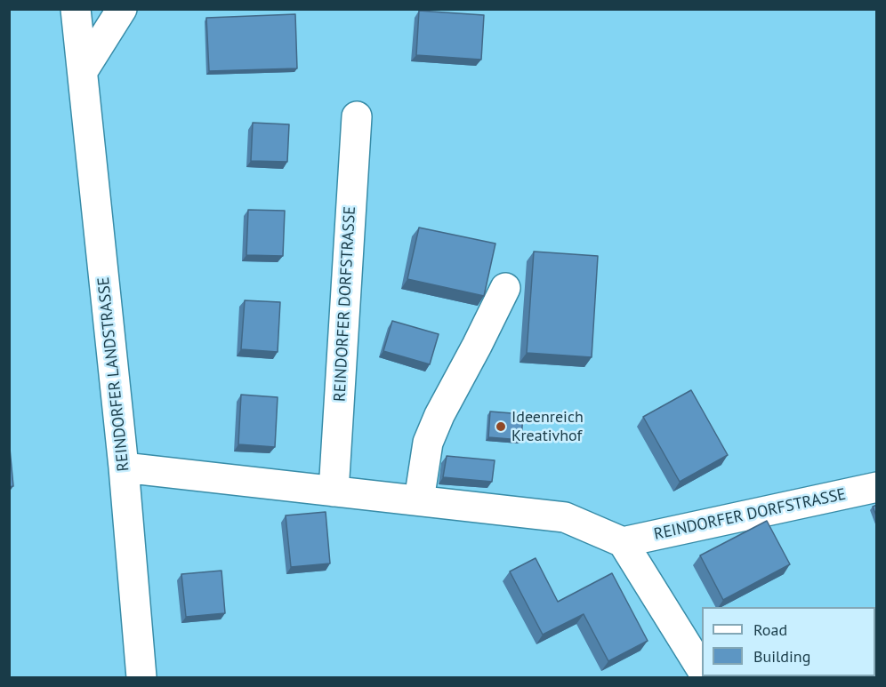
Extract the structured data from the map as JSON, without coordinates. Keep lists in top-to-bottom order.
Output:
{
  "streets": {
    "street": ["REINDORFER DORFSTRASSE", "REINDORFER LANDSTRASSE"]
  },
  "places": ["Ideenreich Kreativhof"],
  "legend": ["Road", "Building"]
}
